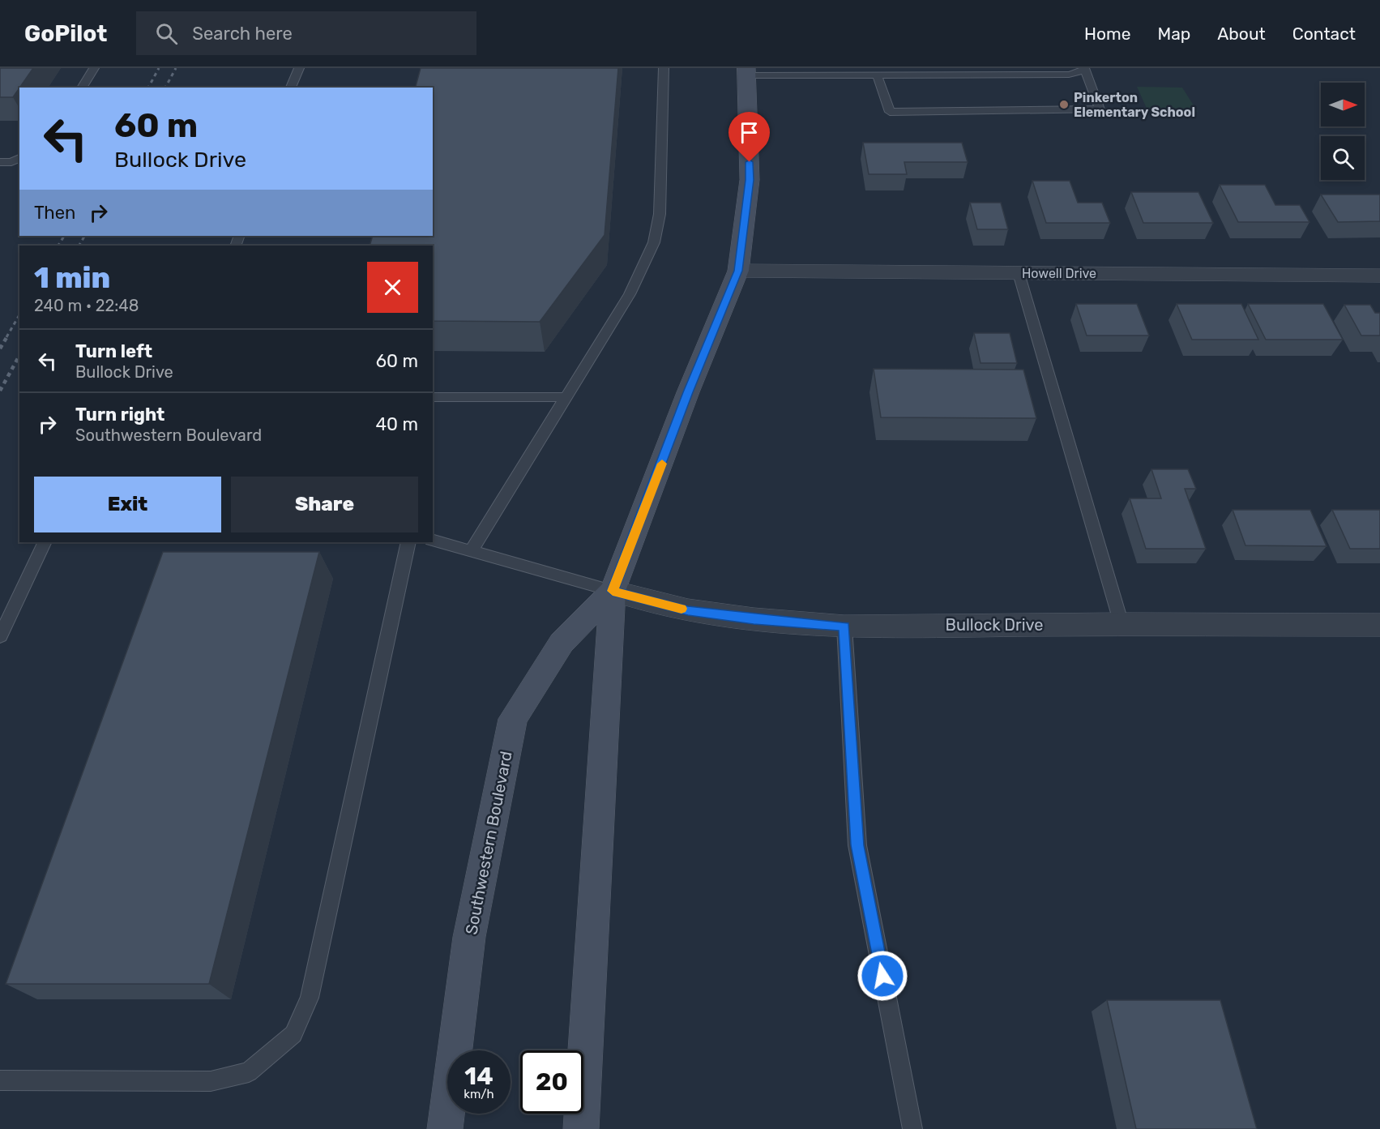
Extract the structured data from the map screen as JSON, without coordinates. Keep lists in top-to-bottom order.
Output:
{
  "streets": {
    "street": ["Howell Drive", "Bullock Drive", "Southwestern Boulevard"]
  },
  "crossings": [
    ["Howell Drive", "Southwestern Boulevard"],
    ["Bullock Drive", "Southwestern Boulevard"]
  ],
  "places": ["Pinkerton Elementary School"],
  "north": "right",
  "page": {
    "header": "GoPilot",
    "search": "Search here",
    "nav": [
      "Home",
      "Map",
      "About",
      "Contact"
    ],
    "turn": ["60 m", "Bullock Drive"],
    "then": "Then",
    "heading": ["1 min", "240 m · 22:48"],
    "list": [
      {
        "name": "Turn left",
        "note": "Bullock Drive",
        "value": "60 m"
      },
      {
        "name": "Turn right",
        "note": "Southwestern Boulevard",
        "value": "40 m"
      }
    ],
    "buttons": ["Exit", "Share"],
    "speed": "14 km/h",
    "limit": "20"
  }
}
